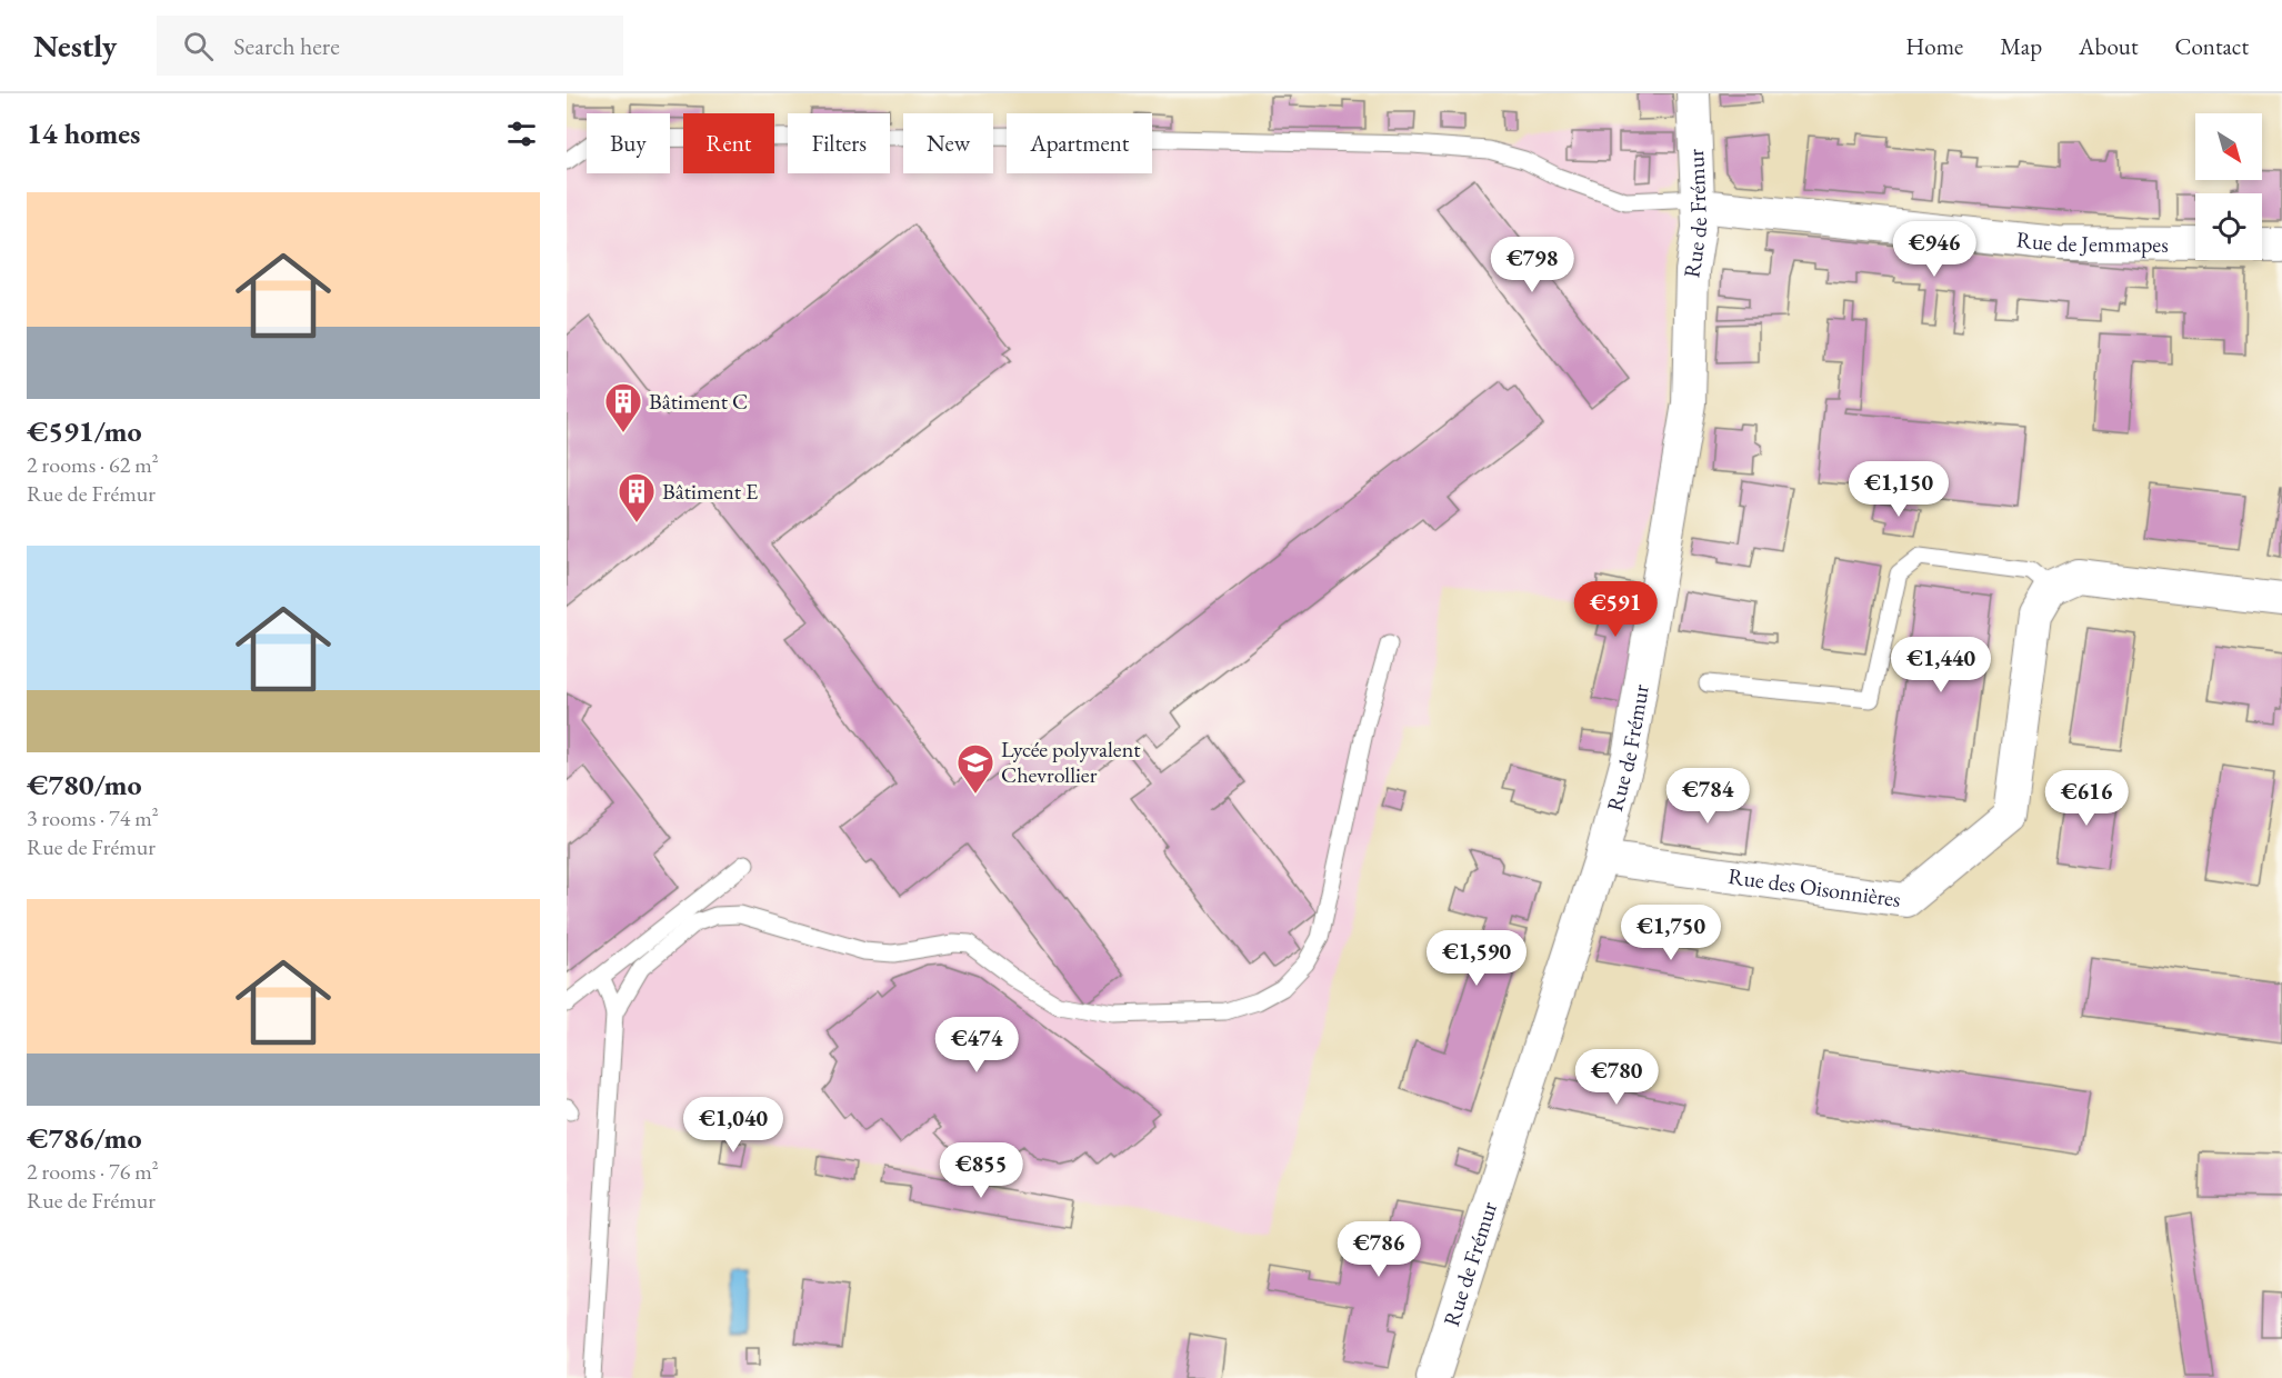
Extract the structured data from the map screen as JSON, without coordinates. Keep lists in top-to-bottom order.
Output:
{
  "streets": {
    "street": ["Rue de Frémur", "Rue de Jemmapes", "Rue des Oisonnières"]
  },
  "crossings": [
    ["Rue de Frémur", "Rue de Jemmapes"],
    ["Rue de Frémur", "Rue des Oisonnières"]
  ],
  "places": {
    "building": ["Bâtiment C", "Bâtiment E"],
    "school or university": ["Lycée polyvalent Chevrollier"]
  },
  "north": "bottom right",
  "page": {
    "header": "Nestly",
    "search": "Search here",
    "nav": [
      "Home",
      "Map",
      "About",
      "Contact"
    ],
    "heading": "14 homes",
    "chip": [
      "Buy",
      "Rent",
      "Filters",
      "New",
      "Apartment"
    ],
    "list": [
      {
        "name": "€591/mo",
        "note": "2 rooms · 62 m² · Rue de Frémur"
      },
      {
        "name": "€780/mo",
        "note": "3 rooms · 74 m² · Rue de Frémur"
      },
      {
        "name": "€786/mo",
        "note": "2 rooms · 76 m² · Rue de Frémur"
      }
    ],
    "price": [
      "€946",
      "€798",
      "€1,150",
      "€591",
      "€1,440",
      "€784",
      "€616",
      "€1,750",
      "€1,590",
      "€474",
      "€780",
      "€1,040",
      "€855",
      "€786"
    ]
  }
}
